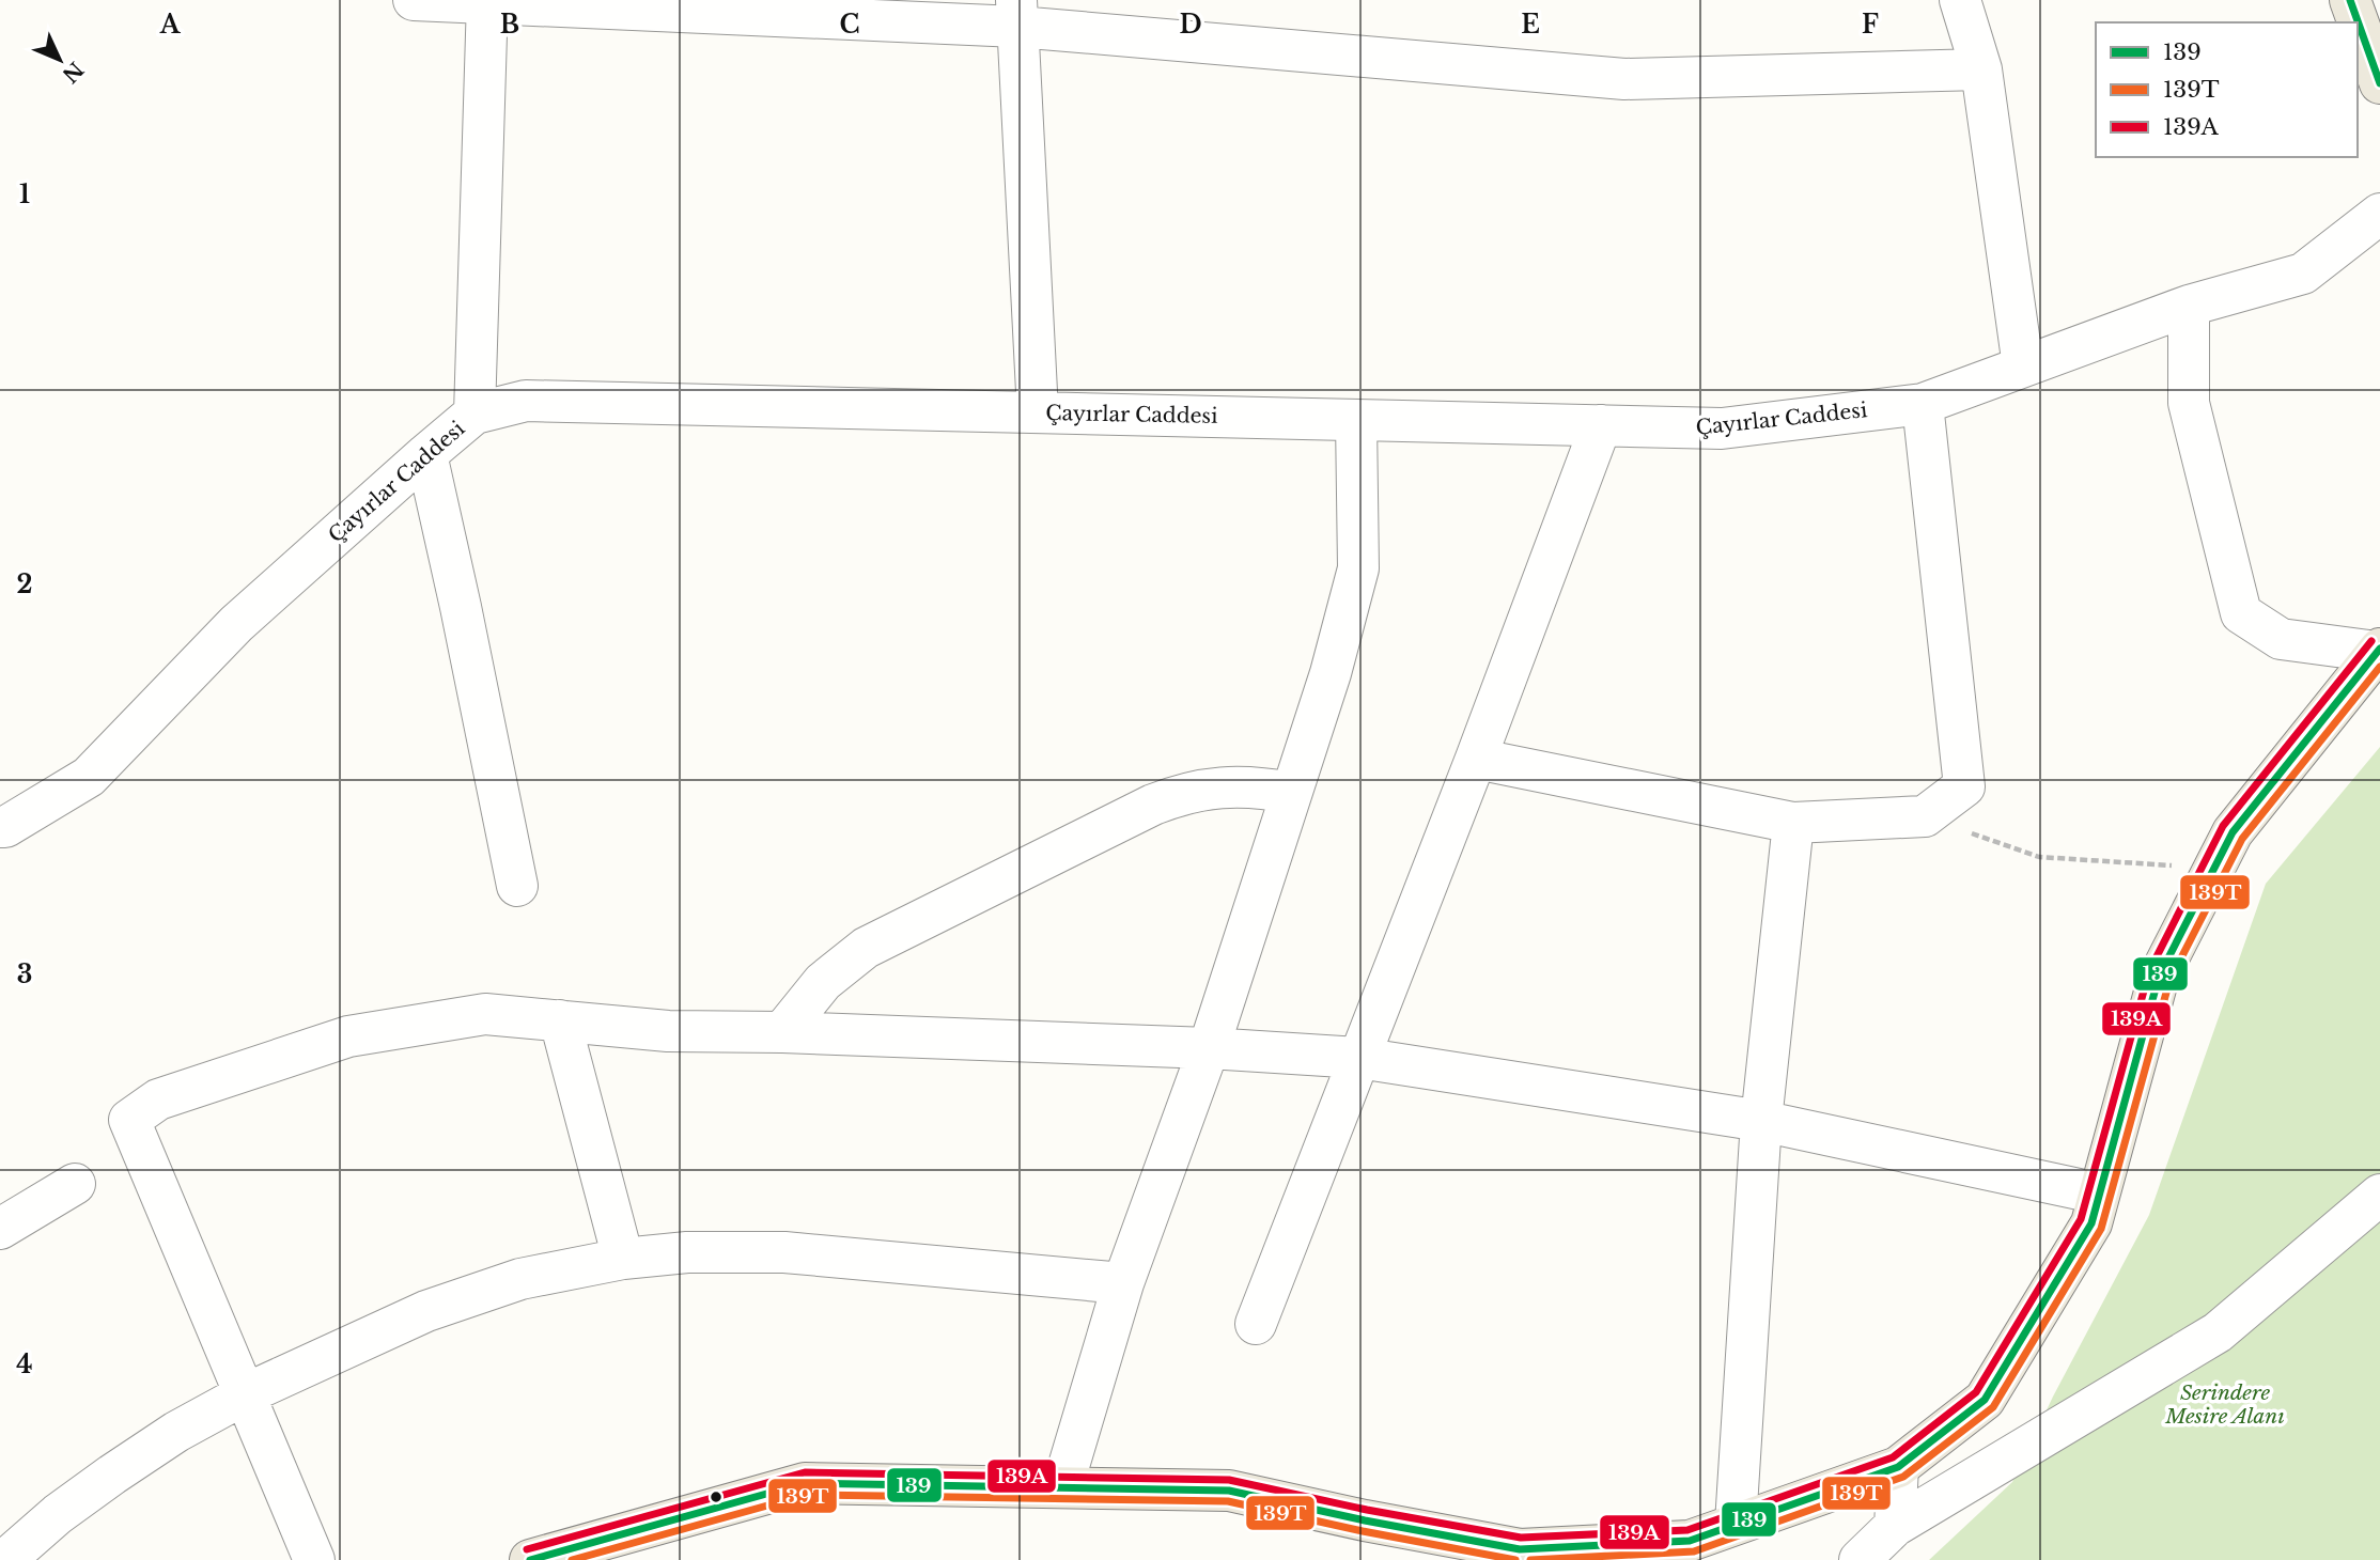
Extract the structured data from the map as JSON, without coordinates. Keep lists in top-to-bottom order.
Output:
{
  "streets": {
    "street": ["Çayırlar Caddesi"]
  },
  "parks": ["Serindere Mesire Alanı"],
  "lines": ["transit line 139", "transit line 139A", "transit line 139T"],
  "legend": ["139", "139T", "139A"],
  "north": "bottom right",
  "grid": {
    "columns": [
      "A",
      "B",
      "C",
      "D",
      "E",
      "F"
    ],
    "rows": [
      "1",
      "2",
      "3",
      "4"
    ]
  }
}
